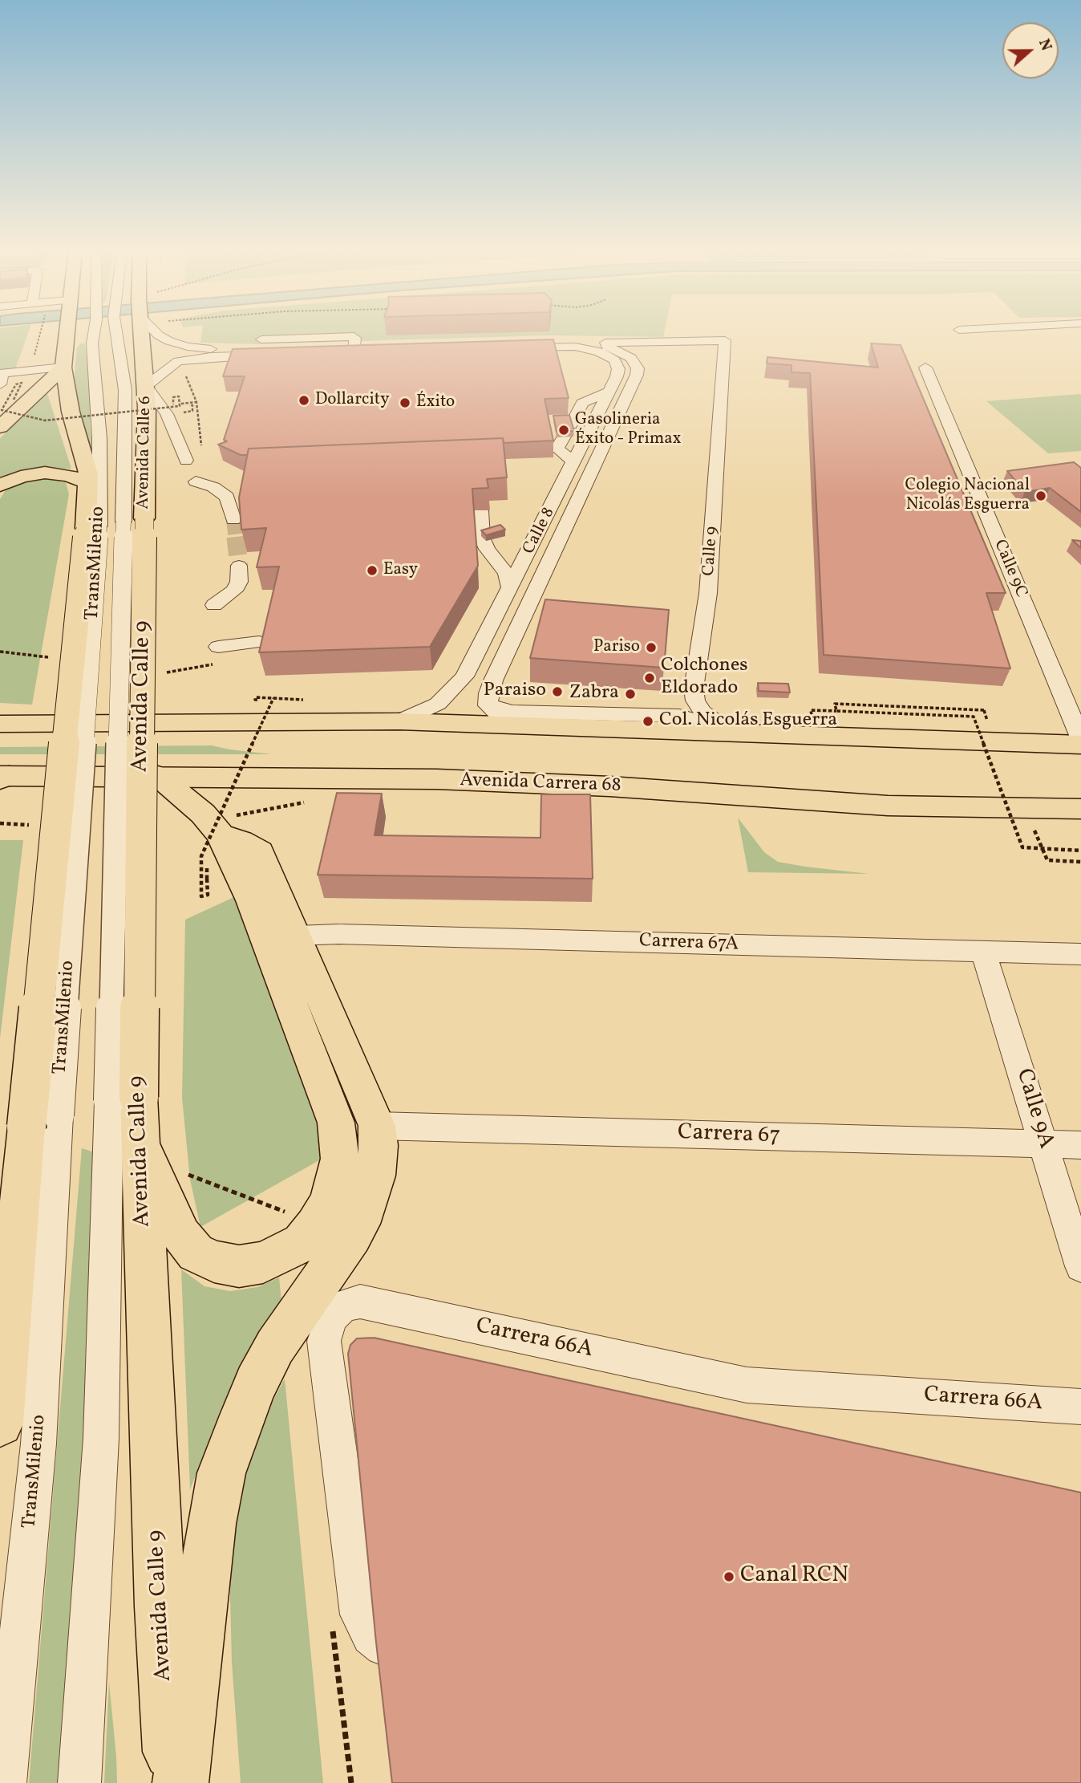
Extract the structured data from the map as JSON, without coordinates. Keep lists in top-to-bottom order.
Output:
{
  "streets": {
    "main road": ["Avenida Calle 6", "Avenida Calle 9", "Avenida Carrera 68"],
    "street": [
      "Calle 8",
      "Calle 9",
      "TransMilenio",
      "Calle 9C",
      "Carrera 67A",
      "Calle 9A",
      "Carrera 67",
      "Carrera 66A"
    ]
  },
  "crossings": [
    ["Avenida Calle 6", "TransMilenio"],
    ["Avenida Calle 6", "Avenida Calle 9"],
    ["TransMilenio", "Avenida Calle 9"],
    ["Carrera 67A", "Calle 9A"],
    ["Calle 9A", "Carrera 67"]
  ],
  "places": [
    "Dollarcity",
    "Éxito",
    "Gasolineria Éxito - Primax",
    "Colegio Nacional Nicolás Esguerra",
    "Easy",
    "Pariso",
    "Colchones Eldorado",
    "Paraiso",
    "Zabra",
    "Col. Nicolás Esguerra",
    "Canal RCN"
  ],
  "north": "right"
}
